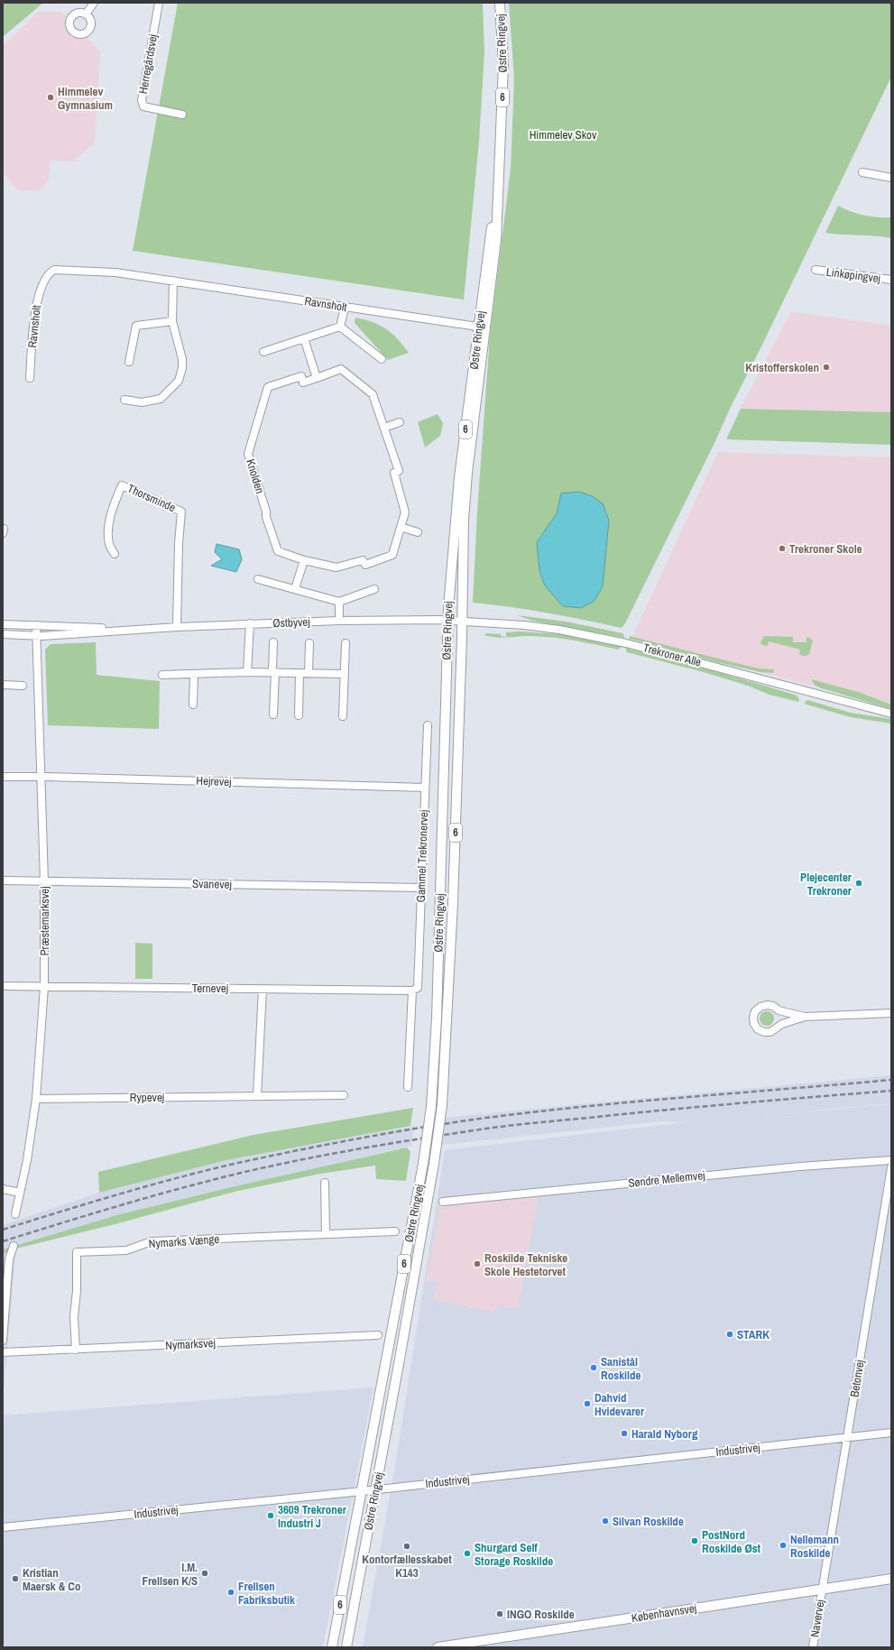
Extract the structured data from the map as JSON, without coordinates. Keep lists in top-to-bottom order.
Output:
{
  "streets": {
    "main road": ["Østre Ringvej", "6", "Københavnsvej"],
    "street": [
      "Herregårdsvej",
      "Linkøpingvej",
      "Ravnsholt",
      "Knolden",
      "Thorsminde",
      "Østbyvej",
      "Trekroner Alle",
      "Hejrevej",
      "Gammel Trekronervej",
      "Svanevej",
      "Præstemarksvej",
      "Ternevej",
      "Rypevej",
      "Søndre Mellemvej",
      "Nymarks Vænge",
      "Nymarksvej",
      "Betonvej",
      "Industrivej",
      "Navervej"
    ]
  },
  "crossings": [
    ["Østre Ringvej", "Ravnsholt"],
    ["Østre Ringvej", "Østbyvej"],
    ["Østre Ringvej", "Trekroner Alle"],
    ["Østre Ringvej", "Industrivej"],
    ["Thorsminde", "Østbyvej"],
    ["Østbyvej", "Trekroner Alle"],
    ["Østbyvej", "Præstemarksvej"],
    ["Hejrevej", "Gammel Trekronervej"],
    ["Hejrevej", "Præstemarksvej"],
    ["Gammel Trekronervej", "Svanevej"],
    ["Gammel Trekronervej", "Ternevej"],
    ["Svanevej", "Præstemarksvej"],
    ["Præstemarksvej", "Ternevej"],
    ["Præstemarksvej", "Rypevej"],
    ["Nymarks Vænge", "Nymarksvej"],
    ["Betonvej", "Industrivej"],
    ["Betonvej", "Københavnsvej"],
    ["Betonvej", "Navervej"],
    ["Københavnsvej", "Navervej"]
  ],
  "parks": ["Himmelev Skov"],
  "places": [
    "Himmelev Gymnasium",
    "Kristofferskolen",
    "Trekroner Skole",
    "Plejecenter Trekroner",
    "Roskilde Tekniske Skole Hestetorvet",
    "STARK",
    "Sanistål Roskilde",
    "Dahvid Hvidevarer",
    "Harald Nyborg",
    "3609 Trekroner Industri J",
    "Silvan Roskilde",
    "PostNord Roskilde Øst",
    "Nellemann Roskilde",
    "Kontorfællesskabet K143",
    "Shurgard Self Storage Roskilde",
    "I.M. Frellsen K/S",
    "Kristian Maersk & Co",
    "Frellsen Fabriksbutik",
    "INGO Roskilde"
  ]
}
